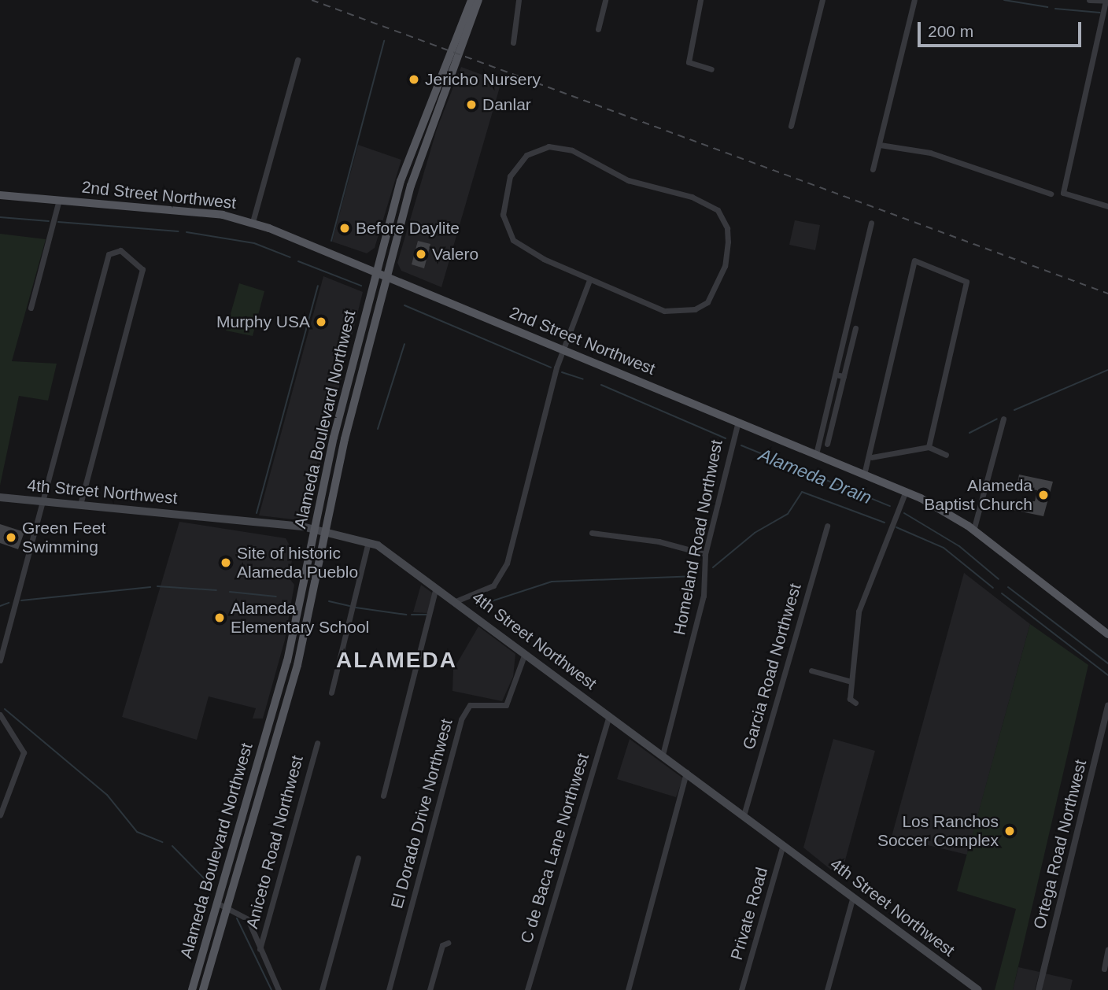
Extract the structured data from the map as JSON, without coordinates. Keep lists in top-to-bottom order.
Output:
{
  "streets": {
    "main road": ["2nd Street Northwest", "Alameda Boulevard Northwest", "4th Street Northwest"],
    "street": [
      "Homeland Road Northwest",
      "Garcia Road Northwest",
      "El Dorado Drive Northwest",
      "Aniceto Road Northwest",
      "Ortega Road Northwest",
      "C de Baca Lane Northwest",
      "Private Road"
    ]
  },
  "crossings": [
    ["2nd Street Northwest", "Alameda Boulevard Northwest"],
    ["2nd Street Northwest", "Homeland Road Northwest"],
    ["Alameda Boulevard Northwest", "4th Street Northwest"],
    ["4th Street Northwest", "Homeland Road Northwest"],
    ["4th Street Northwest", "Garcia Road Northwest"],
    ["4th Street Northwest", "El Dorado Drive Northwest"],
    ["4th Street Northwest", "C de Baca Lane Northwest"],
    ["4th Street Northwest", "Private Road"]
  ],
  "districts": ["ALAMEDA"],
  "water": ["Alameda Drain"],
  "places": [
    "Jericho Nursery",
    "Danlar",
    "Before Daylite",
    "Valero",
    "Murphy USA",
    "Alameda Baptist Church",
    "Green Feet Swimming",
    "Site of historic Alameda Pueblo",
    "Alameda Elementary School",
    "Los Ranchos Soccer Complex"
  ],
  "scale_bar": "200 m"
}
